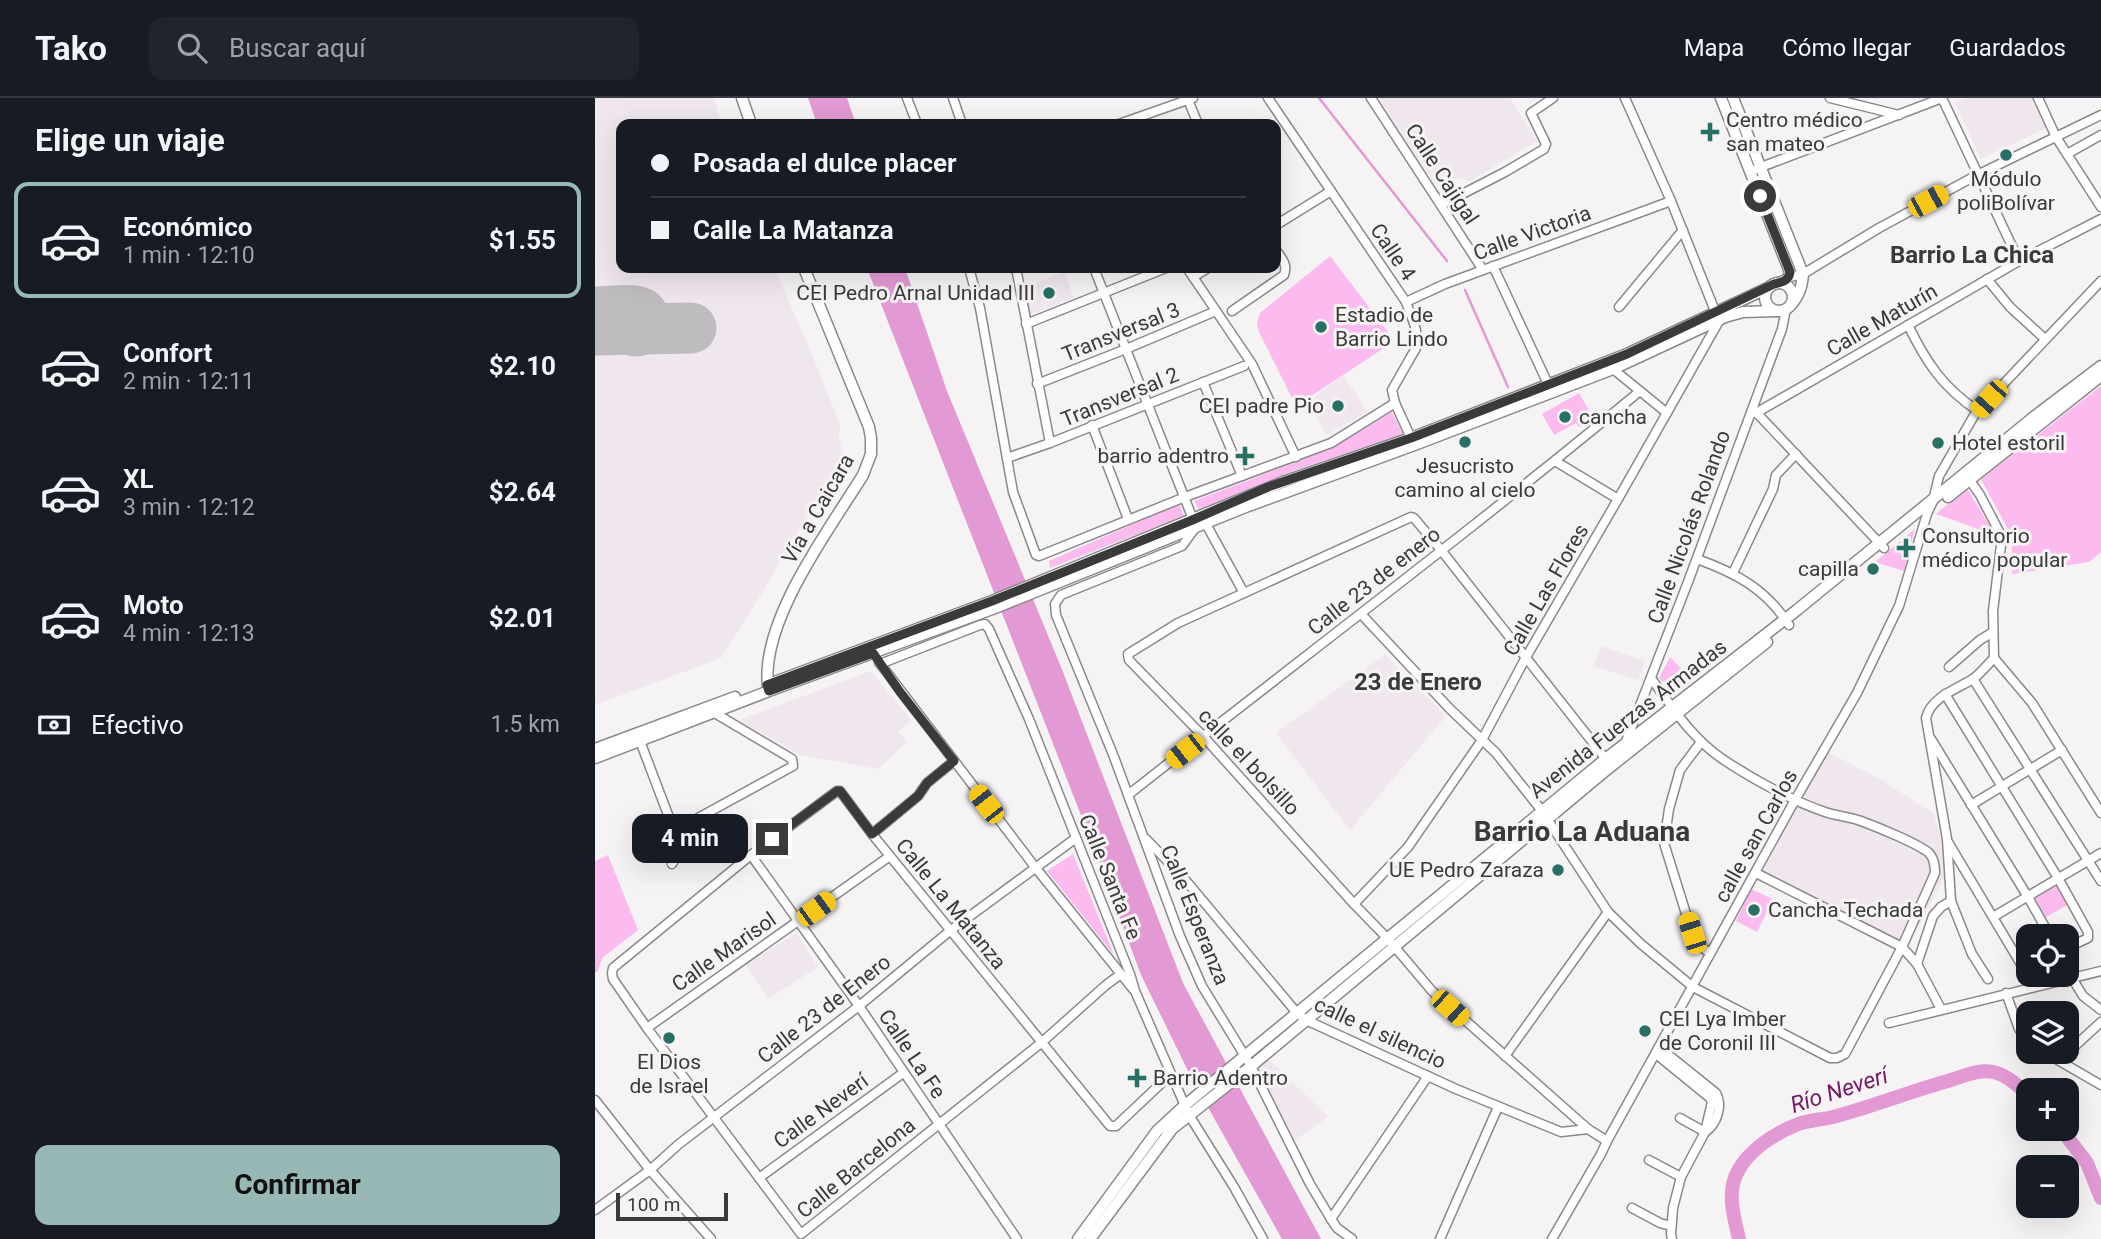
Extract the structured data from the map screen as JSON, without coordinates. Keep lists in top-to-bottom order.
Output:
{
  "streets": {
    "street": [
      "Calle Cajigal",
      "Calle Victoria",
      "Calle 4",
      "Calle Maturín",
      "Transversal 3",
      "Transversal 2",
      "Vía a Caicara",
      "Calle Nicolás Rolando",
      "Calle 23 de enero",
      "Calle Las Flores",
      "Avenida Fuerzas Armadas",
      "calle el bolsillo",
      "calle san Carlos",
      "Calle Santa Fe",
      "Calle La Matanza",
      "Calle Esperanza",
      "Calle Marisol",
      "Calle 23 de Enero",
      "calle el silencio",
      "Calle La Fe",
      "Calle Neverí",
      "Calle Barcelona"
    ]
  },
  "crossings": [
    ["Calle Cajigal", "Calle Victoria"],
    ["Calle Victoria", "Calle 4"],
    ["Calle Maturín", "Calle Nicolás Rolando"],
    ["Calle Nicolás Rolando", "Avenida Fuerzas Armadas"],
    ["Calle 23 de enero", "calle el bolsillo"],
    ["Calle 23 de enero", "Calle Esperanza"],
    ["Calle Las Flores", "calle el bolsillo"],
    ["Avenida Fuerzas Armadas", "calle el bolsillo"],
    ["Avenida Fuerzas Armadas", "calle san Carlos"],
    ["Avenida Fuerzas Armadas", "Calle Santa Fe"],
    ["Avenida Fuerzas Armadas", "Calle Esperanza"],
    ["Avenida Fuerzas Armadas", "calle el silencio"],
    ["calle el bolsillo", "calle san Carlos"],
    ["calle el bolsillo", "calle el silencio"],
    ["Calle Santa Fe", "Calle La Matanza"],
    ["Calle Santa Fe", "Calle 23 de Enero"],
    ["Calle La Matanza", "Calle Marisol"],
    ["Calle La Matanza", "Calle 23 de Enero"],
    ["Calle La Matanza", "Calle La Fe"],
    ["Calle La Matanza", "Calle Barcelona"],
    ["Calle Esperanza", "calle el silencio"],
    ["Calle Marisol", "Calle La Fe"],
    ["Calle Marisol", "Calle Barcelona"],
    ["Calle 23 de Enero", "Calle La Fe"],
    ["Calle 23 de Enero", "Calle Barcelona"],
    ["Calle La Fe", "Calle Neverí"],
    ["Calle La Fe", "Calle Barcelona"],
    ["Calle Neverí", "Calle Barcelona"]
  ],
  "districts": ["Barrio La Chica", "23 de Enero", "Barrio La Aduana"],
  "water": ["Río Neverí"],
  "places": {
    "health": [
      "Centro médico san mateo",
      "barrio adentro",
      "Consultorio médico popular",
      "Barrio Adentro"
    ],
    "other": [
      "Módulo poliBolívar",
      "CEI Pedro Arnal Unidad III",
      "Estadio de Barrio Lindo",
      "CEI padre Pio",
      "cancha",
      "Jesucristo camino al cielo",
      "Hotel estoril",
      "capilla",
      "UE Pedro Zaraza",
      "Cancha Techada",
      "CEI Lya Imber de Coronil III",
      "El Dios de Israel"
    ]
  },
  "scale_bar": "100 m",
  "page": {
    "header": "Tako",
    "search": "Buscar aquí",
    "nav": ["Mapa", "Cómo llegar", "Guardados"],
    "heading": "Elige un viaje",
    "banner": ["Posada el dulce placer", "Calle La Matanza"],
    "list": [
      {
        "name": "Económico",
        "note": "1 min · 12:10",
        "value": "$1.55"
      },
      {
        "name": "Confort",
        "note": "2 min · 12:11",
        "value": "$2.10"
      },
      {
        "name": "XL",
        "note": "3 min · 12:12",
        "value": "$2.64"
      },
      {
        "name": "Moto",
        "note": "4 min · 12:13",
        "value": "$2.01"
      }
    ],
    "pay": ["Efectivo", "1.5 km"],
    "bubble": "4 min",
    "map_buttons": ["+", "−"],
    "buttons": "Confirmar",
    "scale": "100 m"
  }
}
